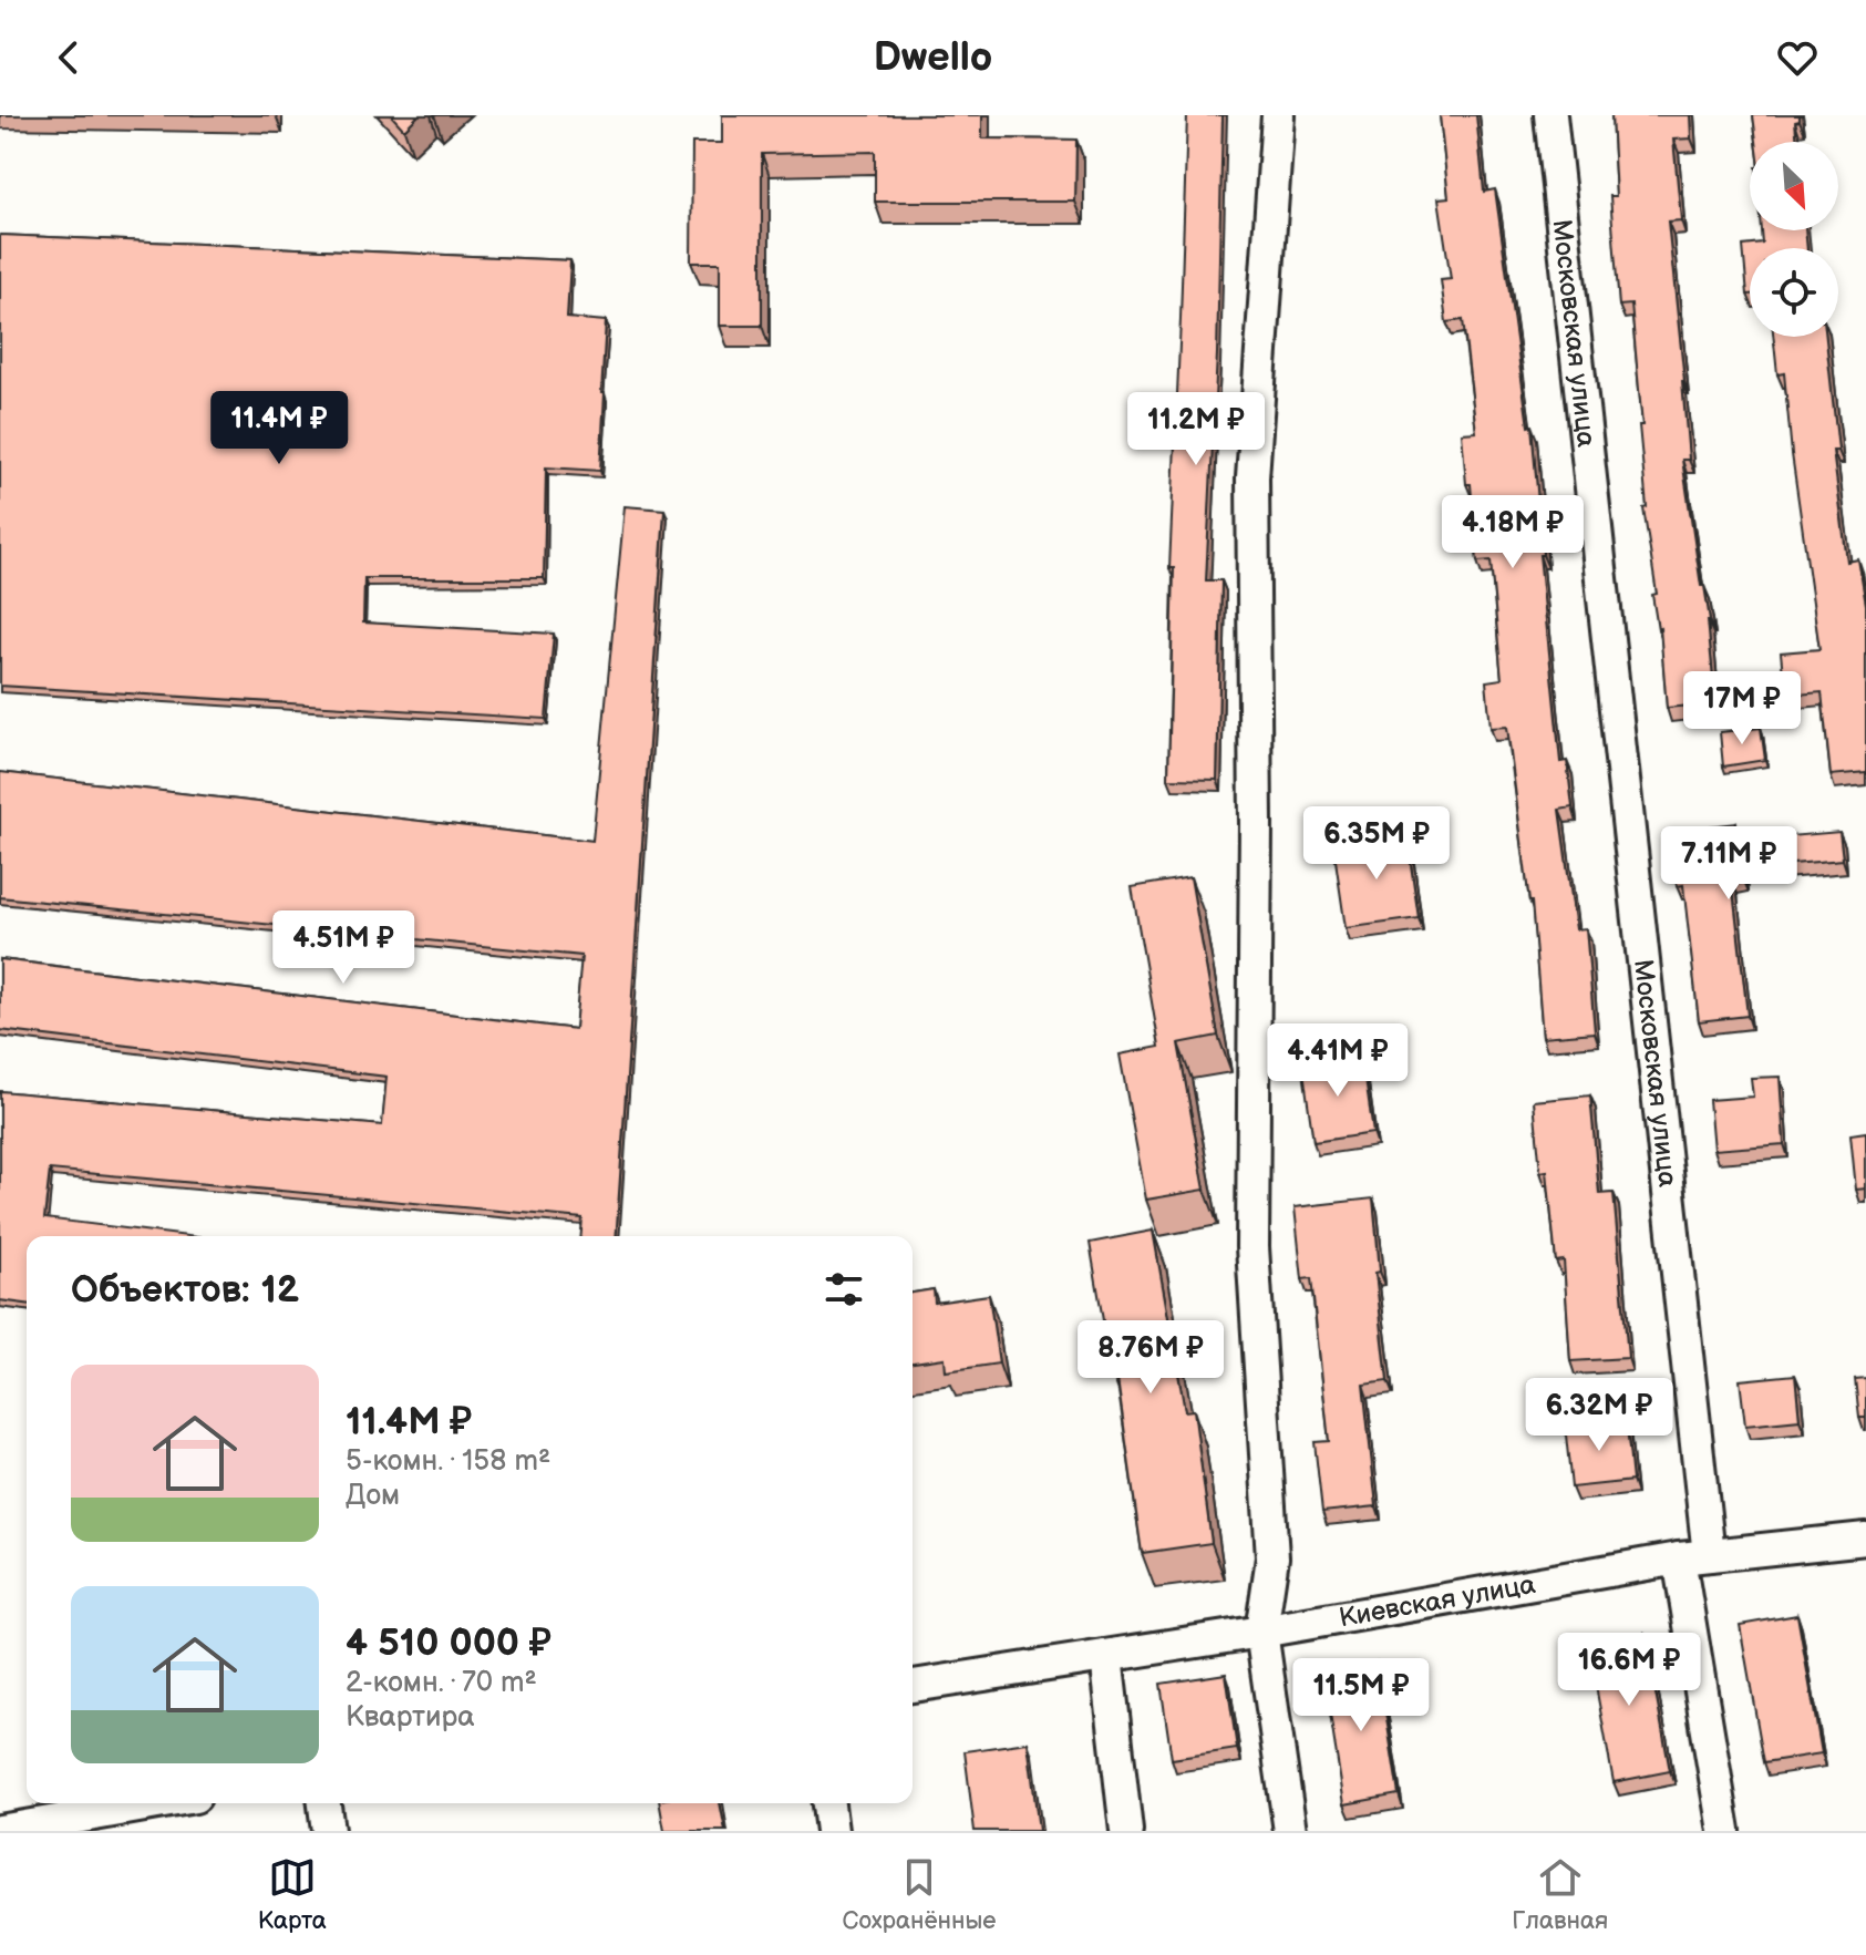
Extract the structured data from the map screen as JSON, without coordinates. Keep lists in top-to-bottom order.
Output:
{
  "streets": {
    "street": ["Московская улица", "Киевская улица"]
  },
  "crossings": [
    ["Московская улица", "Киевская улица"]
  ],
  "north": "bottom right",
  "page": {
    "header": "Dwello",
    "price": [
      "11.4M ₽",
      "11.2M ₽",
      "4.18M ₽",
      "17M ₽",
      "6.35M ₽",
      "7.11M ₽",
      "4.51M ₽",
      "4.41M ₽",
      "8.76M ₽",
      "6.32M ₽",
      "16.6M ₽",
      "11.5M ₽"
    ],
    "heading": "Объектов: 12",
    "list": [
      {
        "name": "11.4M ₽",
        "note": "5-комн. · 158 m² · Дом"
      },
      {
        "name": "4 510 000 ₽",
        "note": "2-комн. · 70 m² · Квартира"
      }
    ],
    "tabs": ["Карта", "Сохранённые", "Главная"]
  }
}
